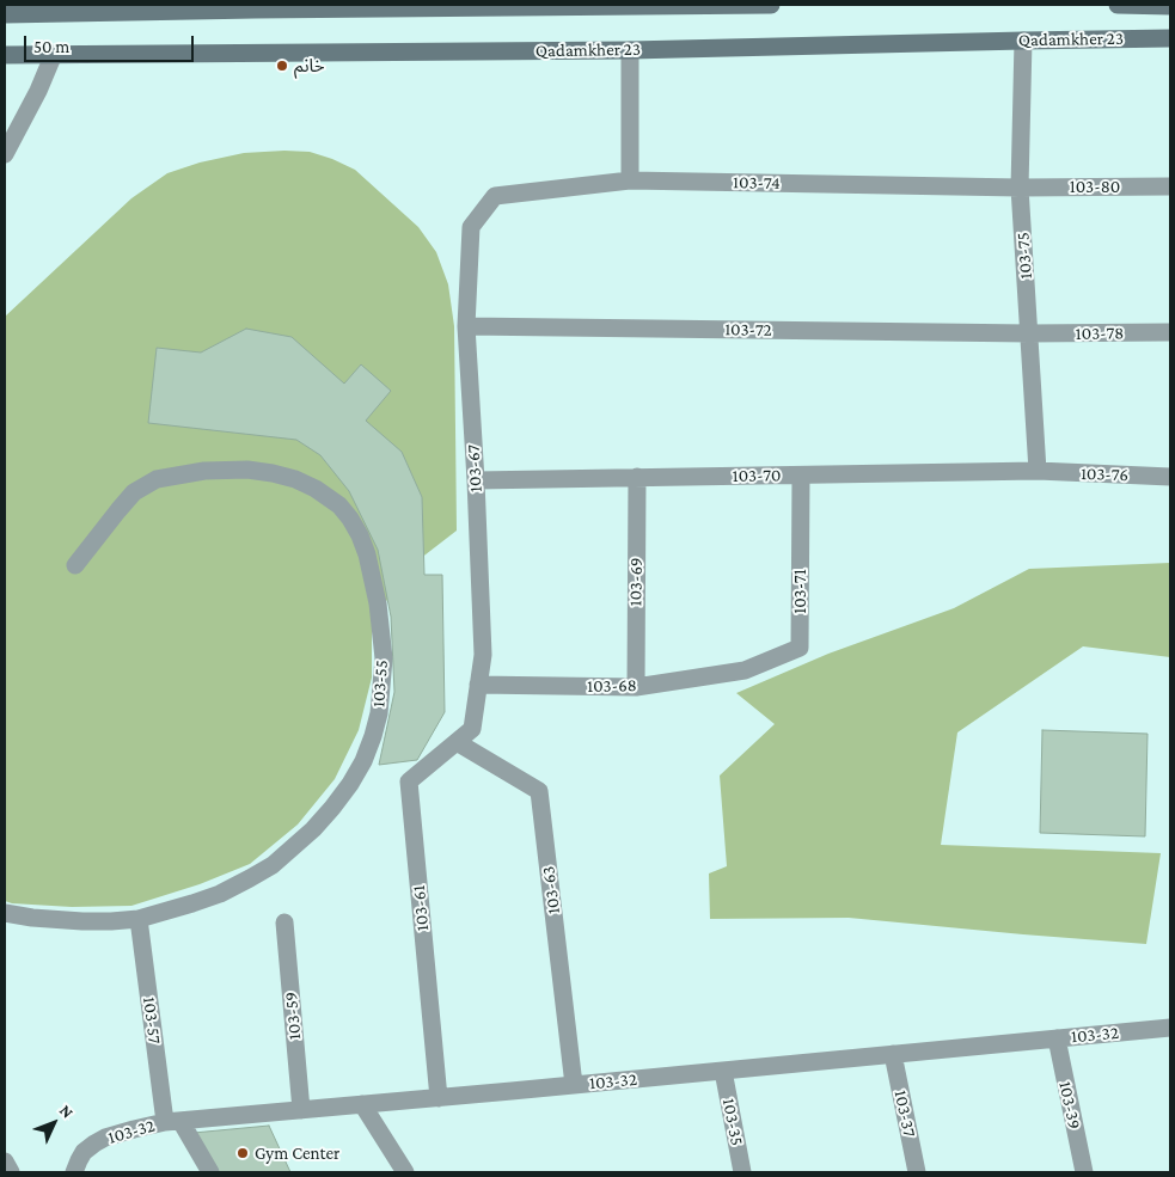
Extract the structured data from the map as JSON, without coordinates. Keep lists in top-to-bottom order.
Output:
{
  "streets": {
    "main road": ["Qadamkher 23"],
    "street": [
      "103-74",
      "103-80",
      "103-75",
      "103-72",
      "103-78",
      "103-67",
      "103-76",
      "103-70",
      "103-69",
      "103-71",
      "103-55",
      "103-68",
      "103-63",
      "103-61",
      "103-59",
      "103-57",
      "103-32",
      "103-39",
      "103-37",
      "103-35"
    ]
  },
  "crossings": [
    ["Qadamkher 23", "103-75"],
    ["103-74", "103-80"],
    ["103-74", "103-75"],
    ["103-74", "103-67"],
    ["103-80", "103-75"],
    ["103-75", "103-72"],
    ["103-75", "103-78"],
    ["103-75", "103-76"],
    ["103-75", "103-70"],
    ["103-72", "103-78"],
    ["103-72", "103-67"],
    ["103-67", "103-70"],
    ["103-67", "103-68"],
    ["103-67", "103-63"],
    ["103-67", "103-61"],
    ["103-76", "103-70"],
    ["103-70", "103-69"],
    ["103-70", "103-71"],
    ["103-69", "103-68"],
    ["103-71", "103-68"],
    ["103-55", "103-57"],
    ["103-63", "103-61"],
    ["103-63", "103-32"],
    ["103-61", "103-32"],
    ["103-59", "103-32"],
    ["103-57", "103-32"],
    ["103-32", "103-39"],
    ["103-32", "103-37"],
    ["103-32", "103-35"]
  ],
  "places": ["خانم", "Gym Center"],
  "scale_bar": "50 m",
  "north": "top right"
}
